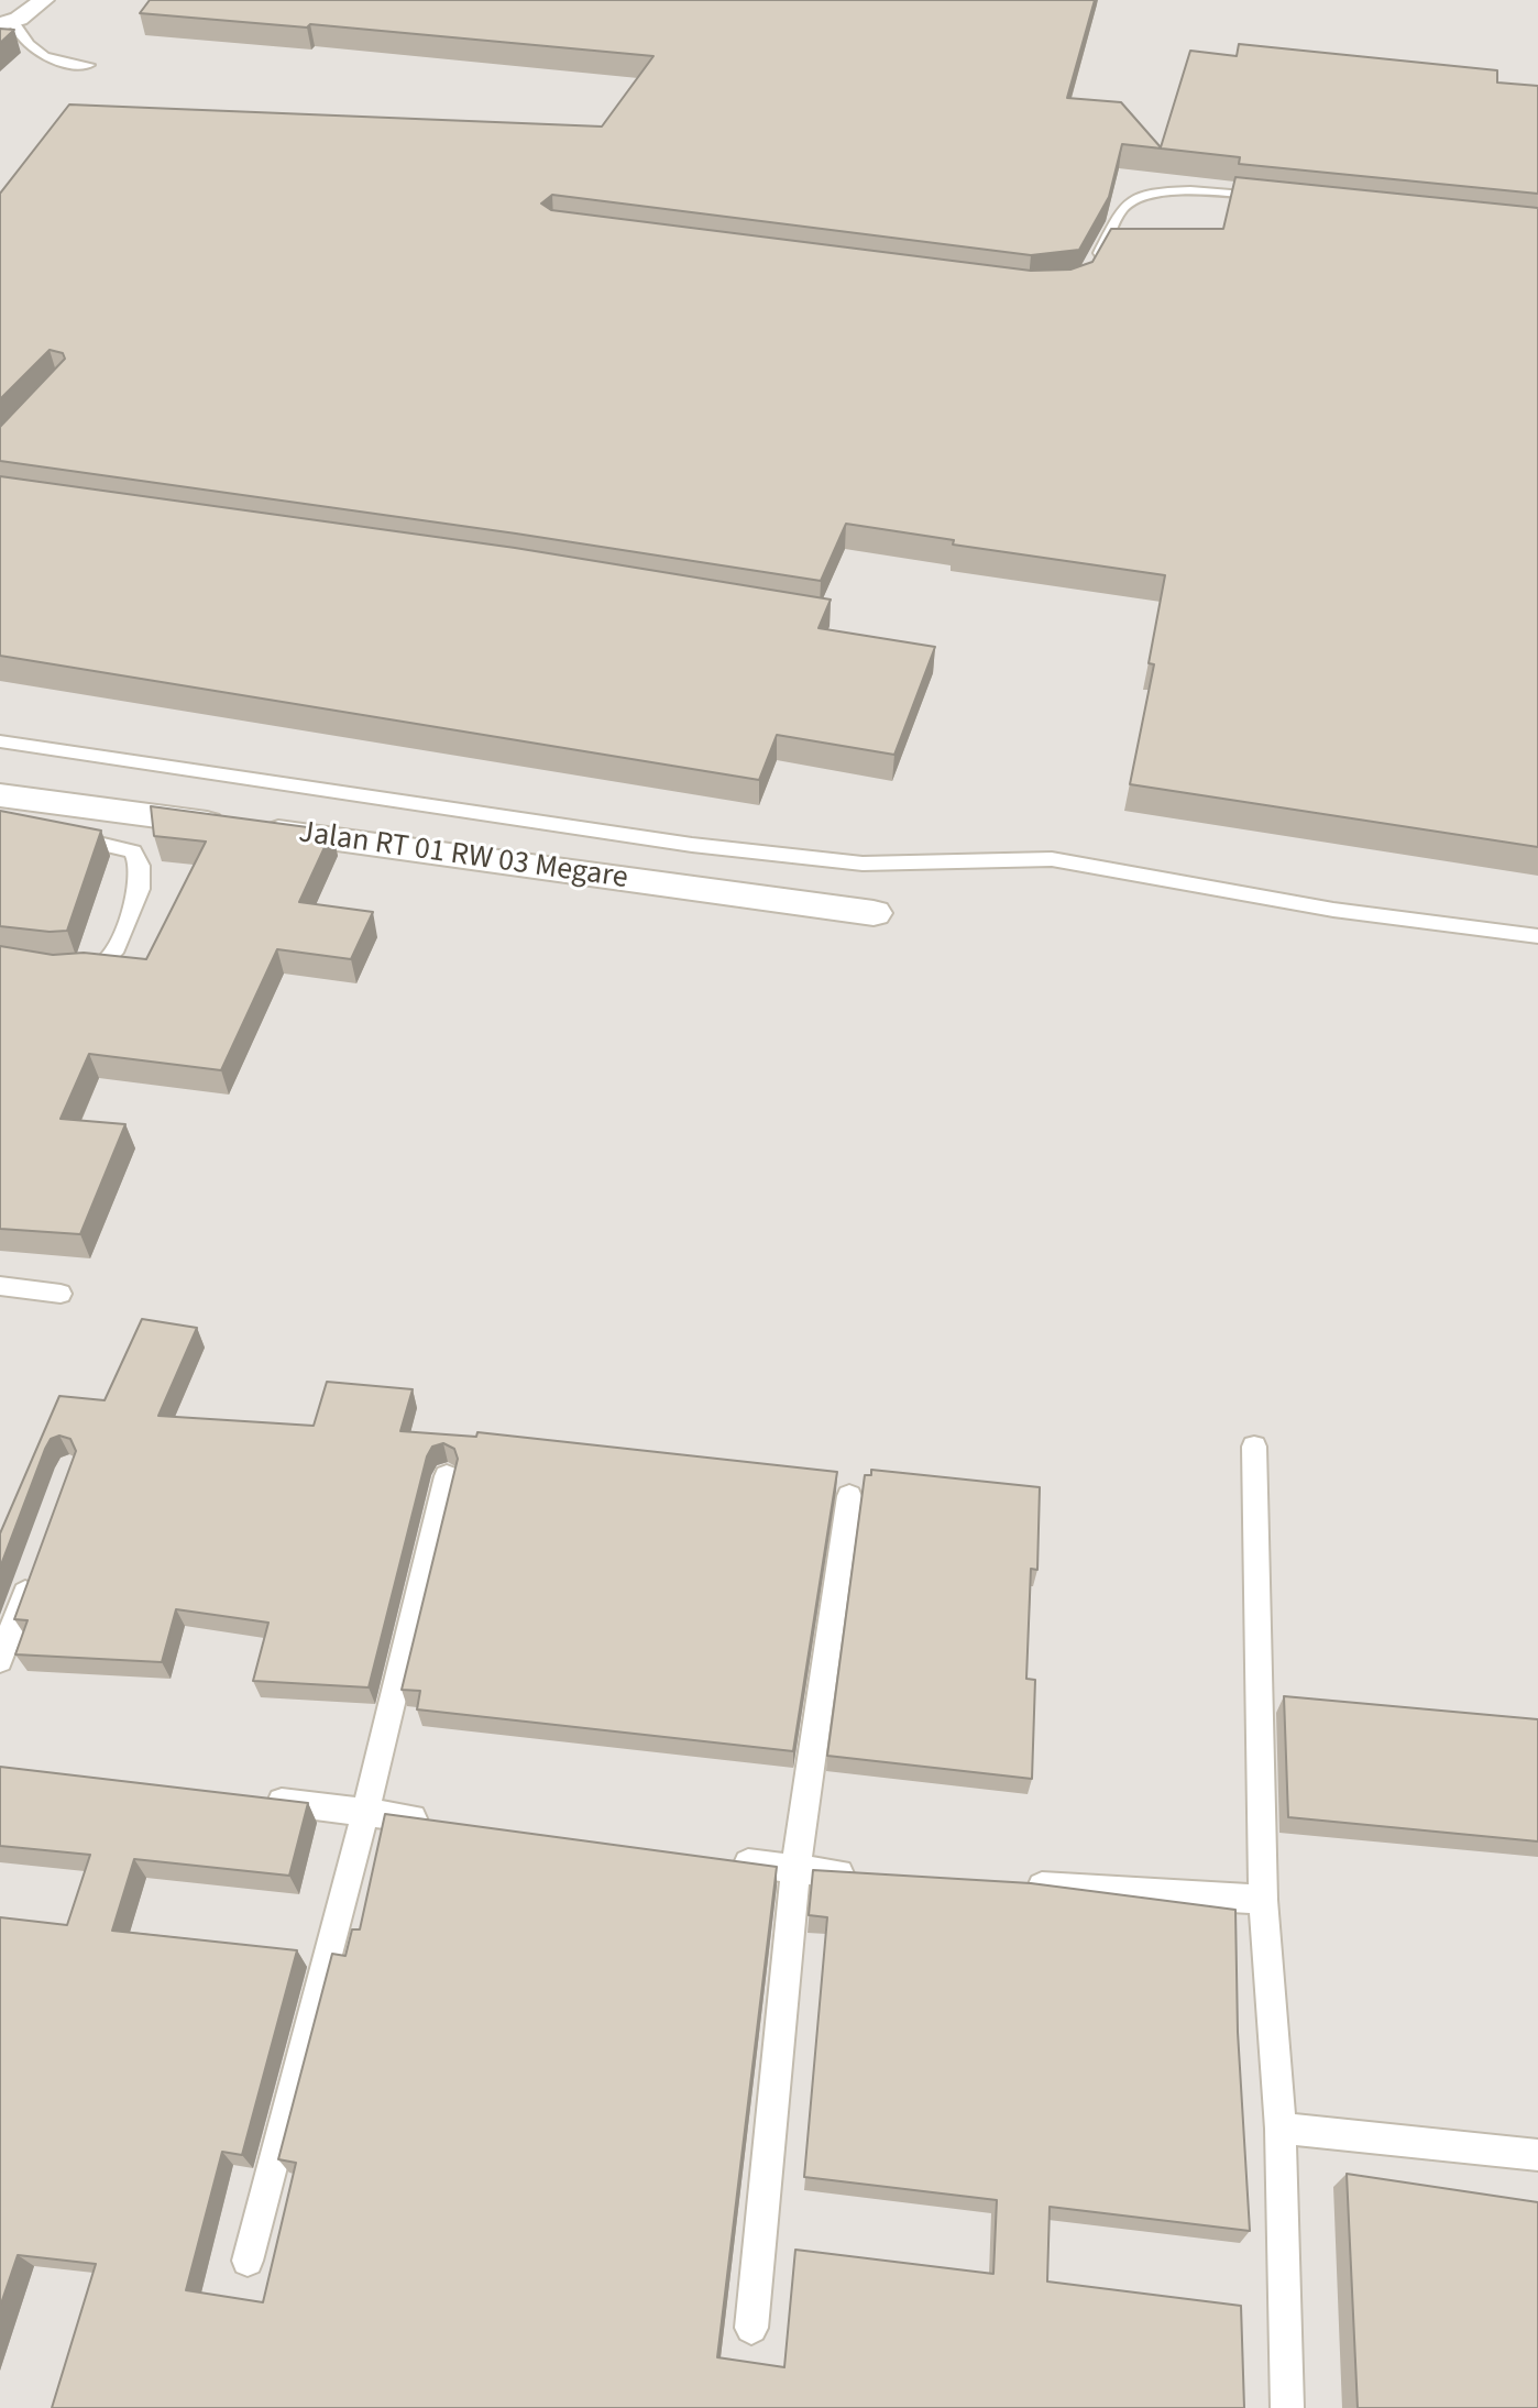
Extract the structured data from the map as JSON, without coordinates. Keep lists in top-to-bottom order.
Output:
{
  "streets": {
    "street": ["Jalan RT 01 RW 03 Megare"]
  }
}
